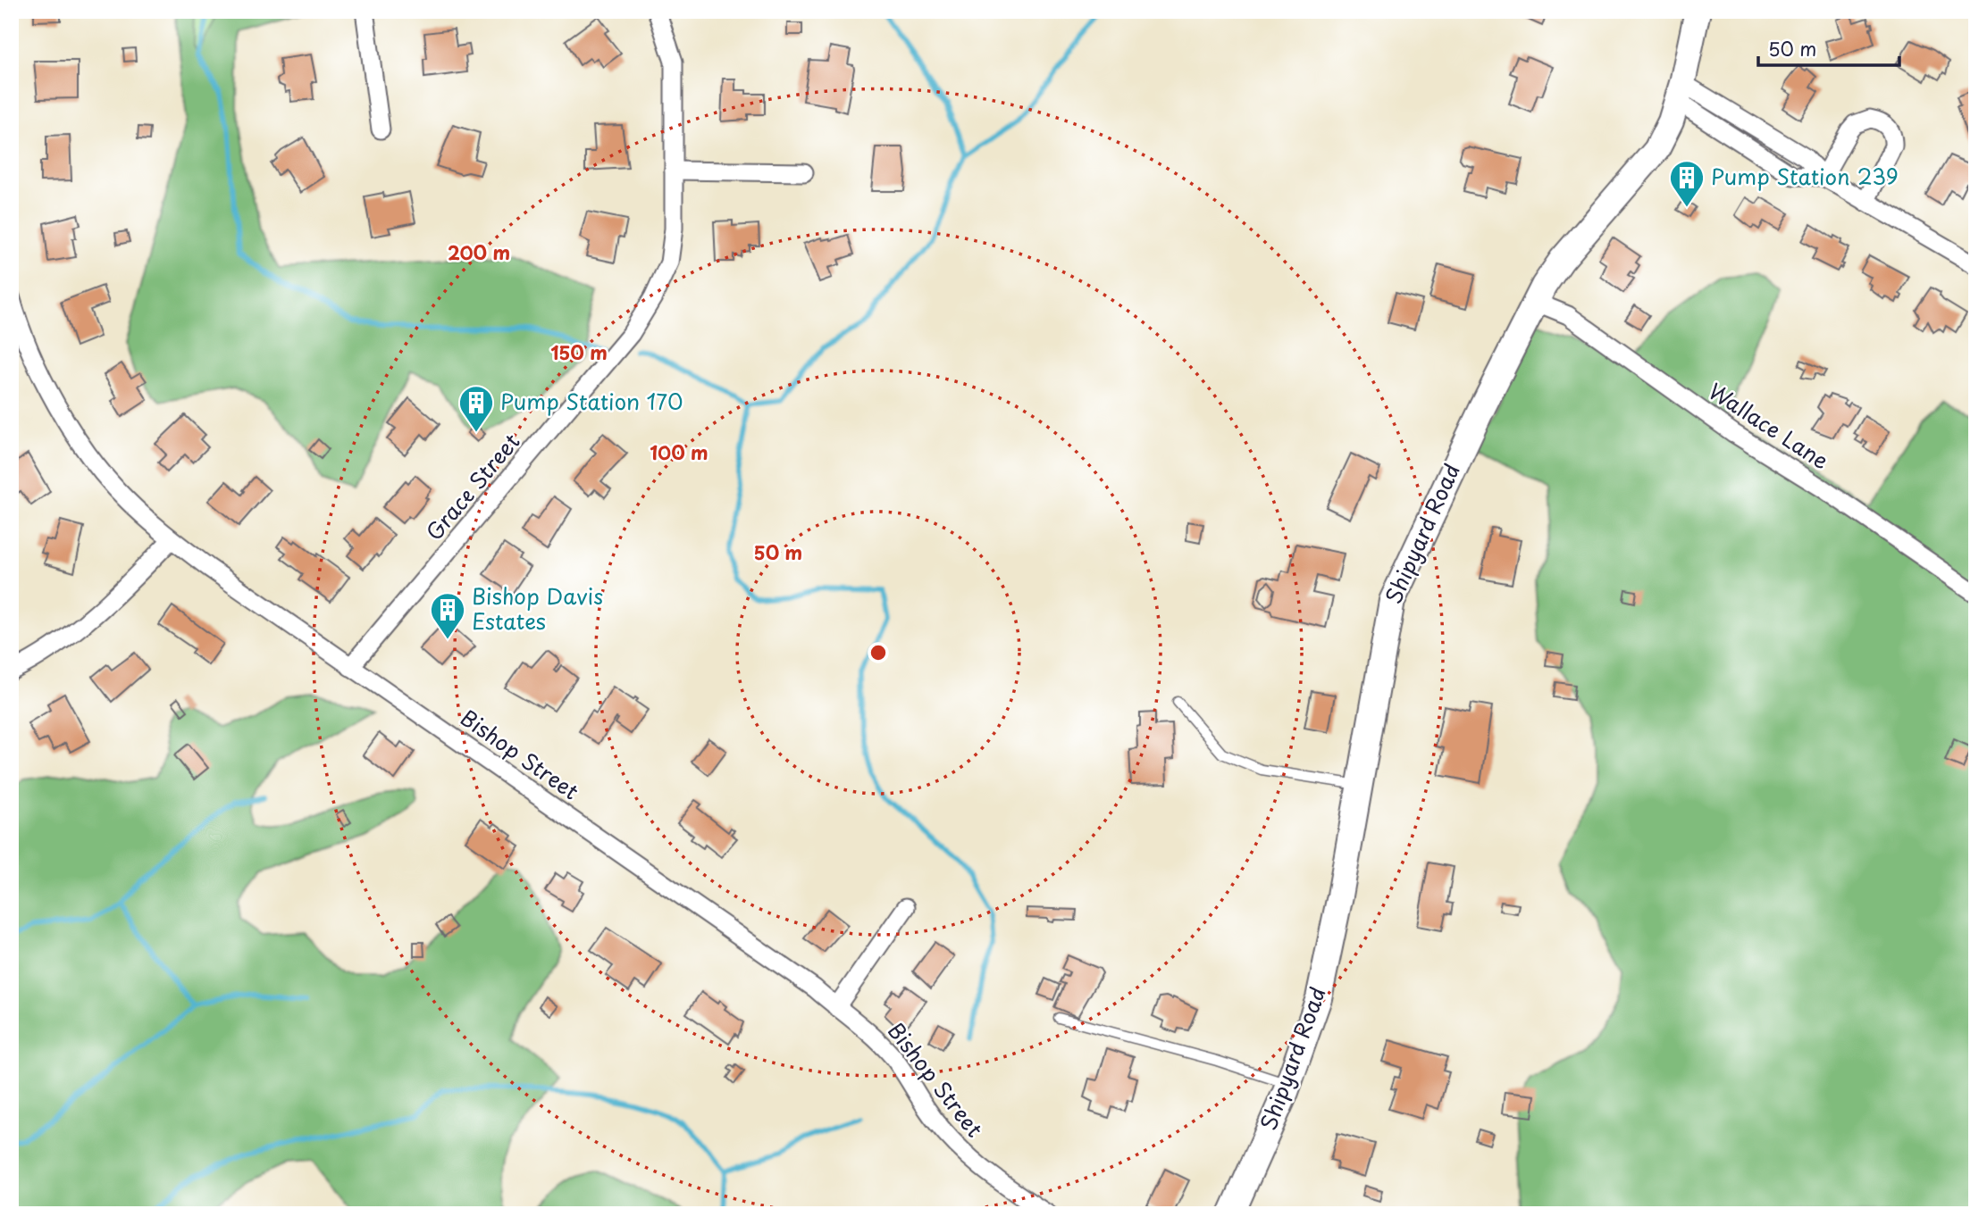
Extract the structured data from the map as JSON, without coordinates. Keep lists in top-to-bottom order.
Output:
{
  "streets": {
    "street": [
      "Wallace Lane",
      "Grace Street",
      "Shipyard Road",
      "Bishop Street"
    ]
  },
  "crossings": [
    ["Wallace Lane", "Shipyard Road"],
    ["Grace Street", "Bishop Street"]
  ],
  "places": {
    "building": ["Pump Station 239", "Pump Station 170", "Bishop Davis Estates"]
  },
  "scale_bar": "50 m",
  "rings": [
    "200 m",
    "150 m",
    "100 m",
    "50 m"
  ]
}
